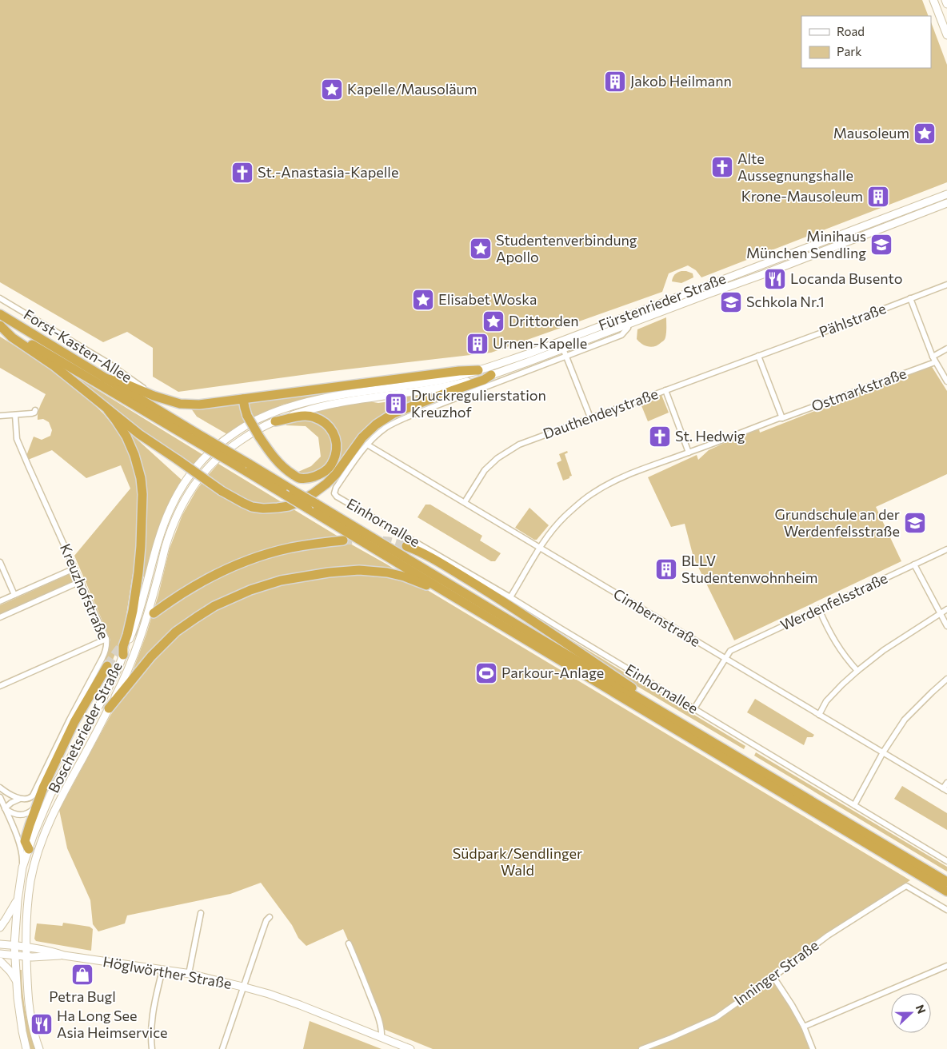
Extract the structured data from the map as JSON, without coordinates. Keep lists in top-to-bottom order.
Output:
{
  "streets": {
    "main road": ["Fürstenrieder Straße", "Boschetsrieder Straße", "Höglwörther Straße"],
    "street": [
      "Pählstraße",
      "Forst-Kasten-Allee",
      "Ostmarkstraße",
      "Dauthendeystraße",
      "Einhornallee",
      "Kreuzhofstraße",
      "Werdenfelsstraße",
      "Cimbernstraße",
      "Inninger Straße"
    ]
  },
  "crossings": [
    ["Fürstenrieder Straße", "Einhornallee"],
    ["Fürstenrieder Straße", "Cimbernstraße"],
    ["Fürstenrieder Straße", "Boschetsrieder Straße"],
    ["Pählstraße", "Dauthendeystraße"],
    ["Ostmarkstraße", "Einhornallee"],
    ["Ostmarkstraße", "Cimbernstraße"],
    ["Dauthendeystraße", "Cimbernstraße"],
    ["Einhornallee", "Werdenfelsstraße"],
    ["Werdenfelsstraße", "Cimbernstraße"],
    ["Boschetsrieder Straße", "Höglwörther Straße"]
  ],
  "parks": ["Südpark/Sendlinger Wald"],
  "places": {
    "building": [
      "Jakob Heilmann",
      "Krone-Mausoleum",
      "Urnen-Kapelle",
      "Druckregulierstation Kreuzhof",
      "BLLV Studentenwohnheim"
    ],
    "place": [
      "Kapelle/Mausoläum",
      "Mausoleum",
      "Studentenverbindung Apollo",
      "Elisabet Woska",
      "Drittorden"
    ],
    "church": ["Alte Aussegnungshalle", "St.-Anastasia-Kapelle", "St. Hedwig"],
    "school or university": ["Minihaus München Sendling", "Schkola Nr.1", "Grundschule an der Werdenfelsstraße"],
    "restaurant": ["Locanda Busento", "Ha Long See Asia Heimservice"],
    "sports": ["Parkour-Anlage"],
    "shop": ["Petra Bugl"]
  },
  "legend": ["Road", "Park"],
  "north": "right"
}
